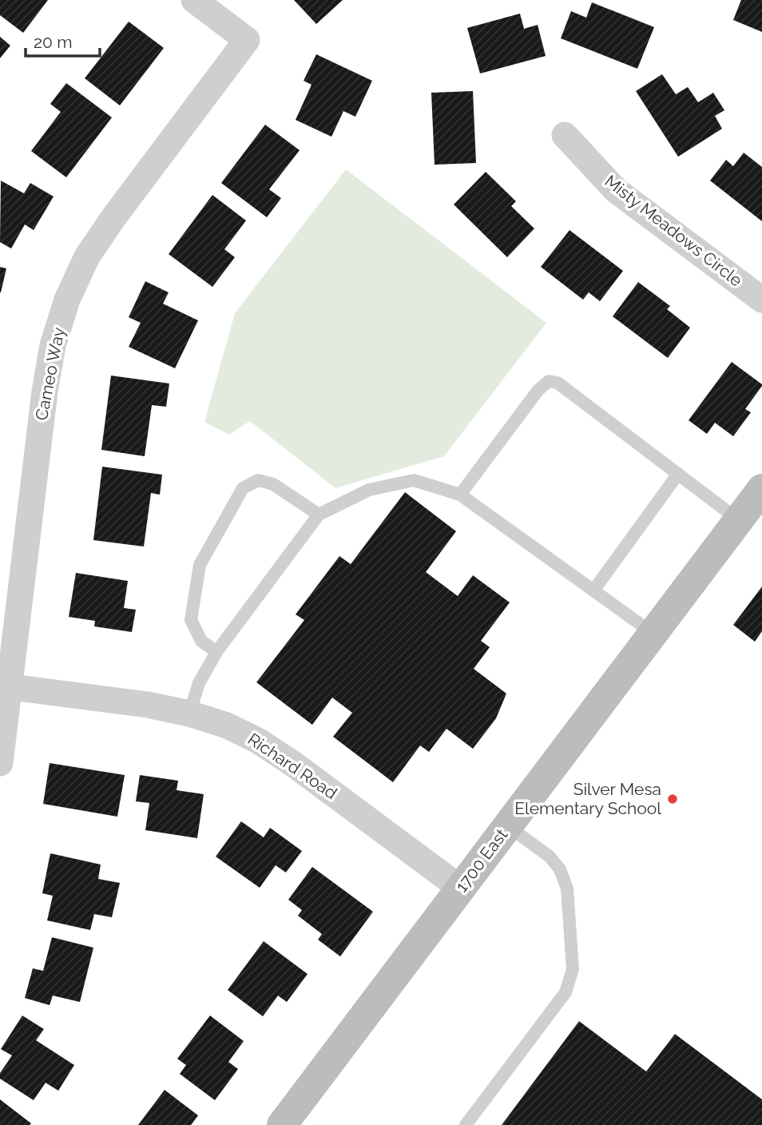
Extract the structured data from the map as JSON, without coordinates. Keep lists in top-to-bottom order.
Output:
{
  "streets": {
    "street": [
      "Misty Meadows Circle",
      "Cameo Way",
      "Richard Road",
      "1700 East"
    ]
  },
  "crossings": [
    ["Cameo Way", "Richard Road"],
    ["Richard Road", "1700 East"]
  ],
  "places": ["Silver Mesa Elementary School"],
  "scale_bar": "20 m"
}
